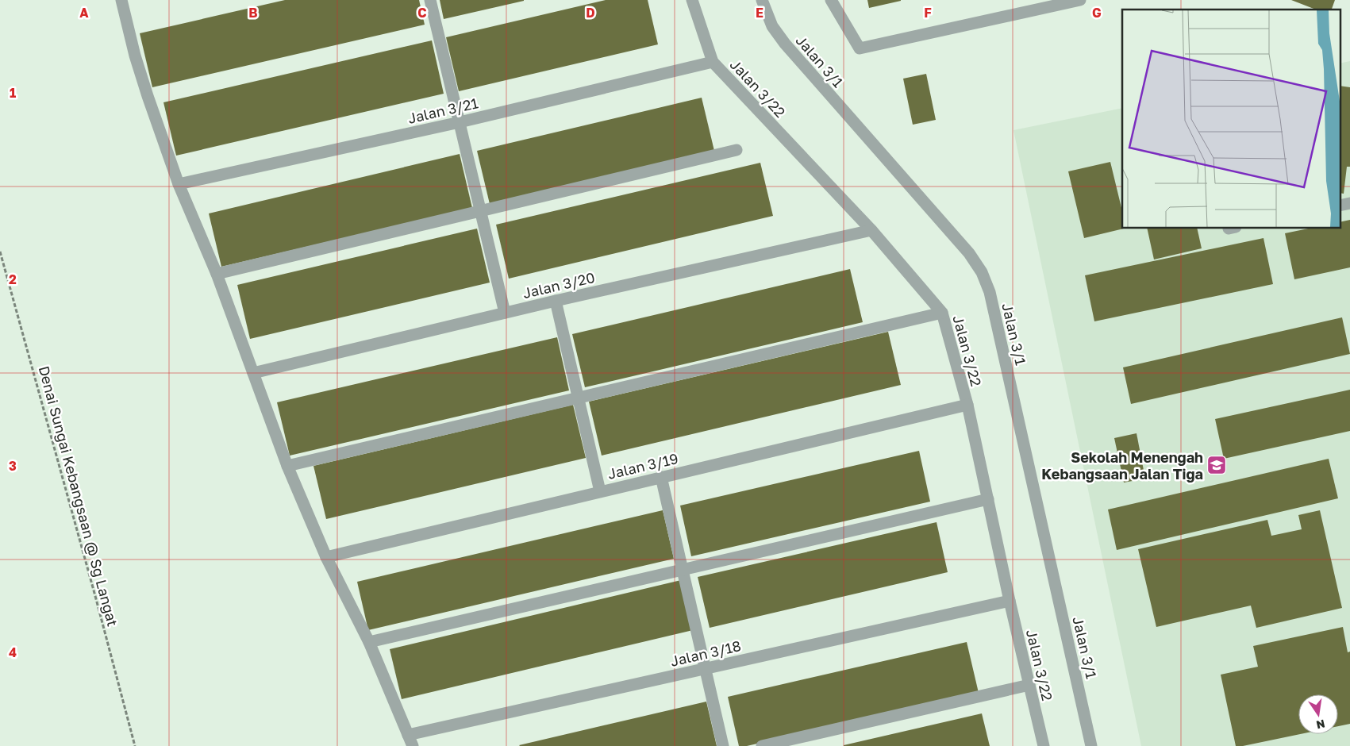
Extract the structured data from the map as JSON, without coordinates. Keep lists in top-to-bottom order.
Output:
{
  "streets": {
    "street": [
      "Jalan 3/1",
      "Jalan 3/22",
      "Jalan 3/21",
      "Jalan 3/20",
      "Jalan 3/19",
      "Jalan 3/18"
    ],
    "path": ["Denai Sungai Kebangsaan @ Sg Langat"]
  },
  "crossings": [
    ["Jalan 3/22", "Jalan 3/21"],
    ["Jalan 3/22", "Jalan 3/20"],
    ["Jalan 3/22", "Jalan 3/19"],
    ["Jalan 3/22", "Jalan 3/18"]
  ],
  "places": {
    "school or university": ["Sekolah Menengah Kebangsaan Jalan Tiga"]
  },
  "north": "bottom",
  "grid": {
    "columns": [
      "A",
      "B",
      "C",
      "D",
      "E",
      "F",
      "G"
    ],
    "rows": [
      "1",
      "2",
      "3",
      "4"
    ]
  }
}
